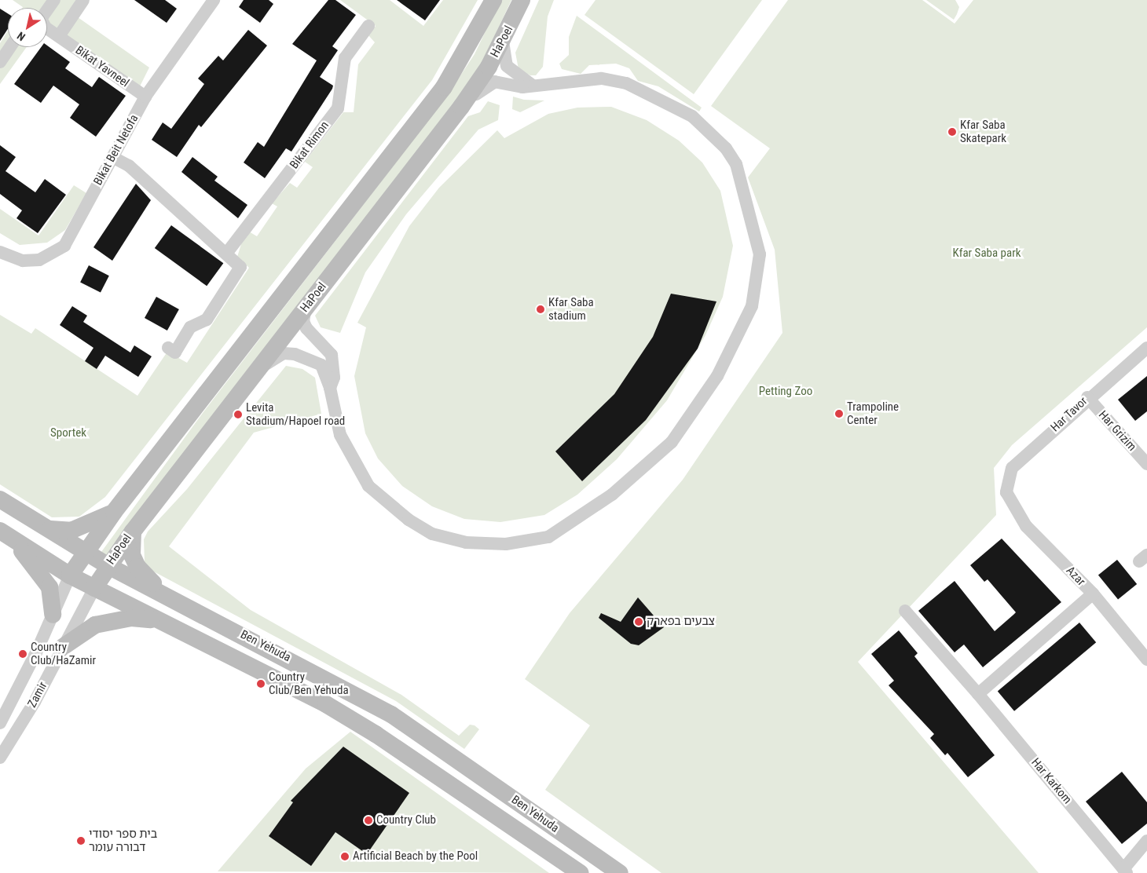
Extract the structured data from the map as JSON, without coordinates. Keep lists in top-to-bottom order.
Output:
{
  "streets": {
    "main road": ["HaPoel", "Ben Yehuda"],
    "street": [
      "Bikat Yavneel",
      "Bikat Rimon",
      "Bikat Beit Netofa",
      "Har Tavor",
      "Har Grizim",
      "Azar",
      "Zamir",
      "Har Karkom"
    ]
  },
  "crossings": [
    ["HaPoel", "Ben Yehuda"],
    ["HaPoel", "Zamir"],
    ["Bikat Yavneel", "Bikat Beit Netofa"],
    ["Har Tavor", "Har Grizim"],
    ["Har Tavor", "Azar"],
    ["Ben Yehuda", "Zamir"]
  ],
  "parks": ["Kfar Saba park", "Petting Zoo", "Sportek"],
  "places": [
    "Kfar Saba Skatepark",
    "Kfar Saba stadium",
    "Trampoline Center",
    "Levita Stadium/Hapoel road",
    "צבעים בפארק",
    "Country Club/HaZamir",
    "Country Club/Ben Yehuda",
    "Country Club",
    "בית ספר יסודי דבורה עומר",
    "Artificial Beach by the Pool"
  ],
  "north": "bottom left"
}
